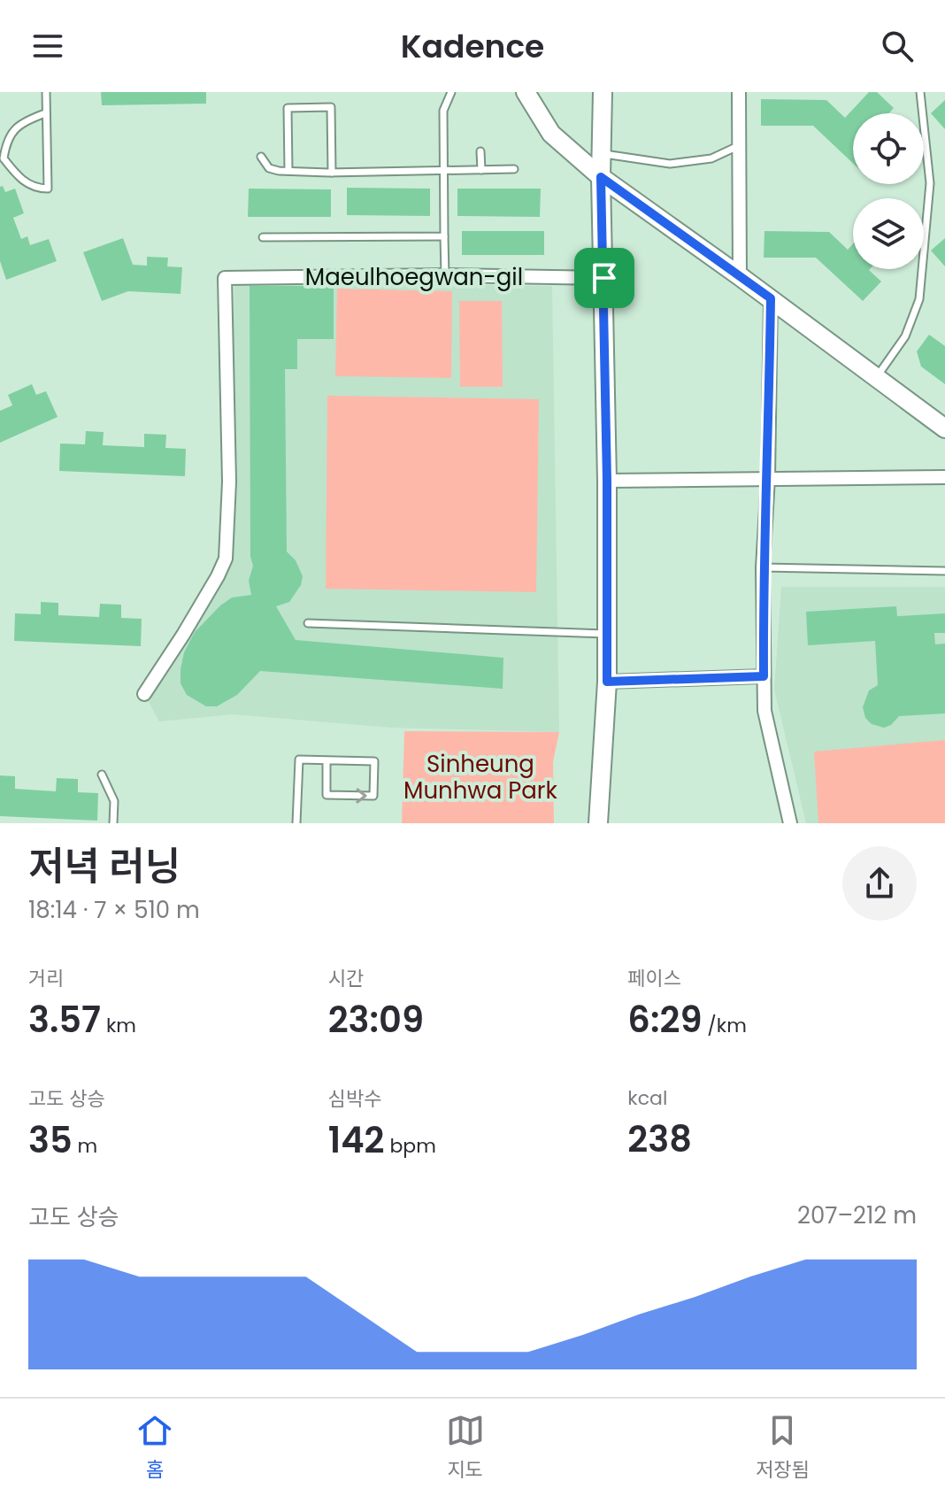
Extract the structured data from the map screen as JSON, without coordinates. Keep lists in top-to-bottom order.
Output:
{
  "streets": {
    "street": ["Maeulhoegwan-gil"]
  },
  "parks": ["Sinheung Munhwa Park"],
  "page": {
    "header": "Kadence",
    "heading": ["저녁 러닝", "18:14 · 7 × 510 m"],
    "stats": [
      ["거리", "3.57 km"],
      ["시간", "23:09"],
      ["페이스", "6:29 /km"],
      ["고도 상승", "35 m"],
      ["심박수", "142 bpm"],
      ["kcal", "238"]
    ],
    "chart": ["고도 상승", "207–212 m"],
    "tabs": ["홈", "지도", "저장됨"]
  }
}
